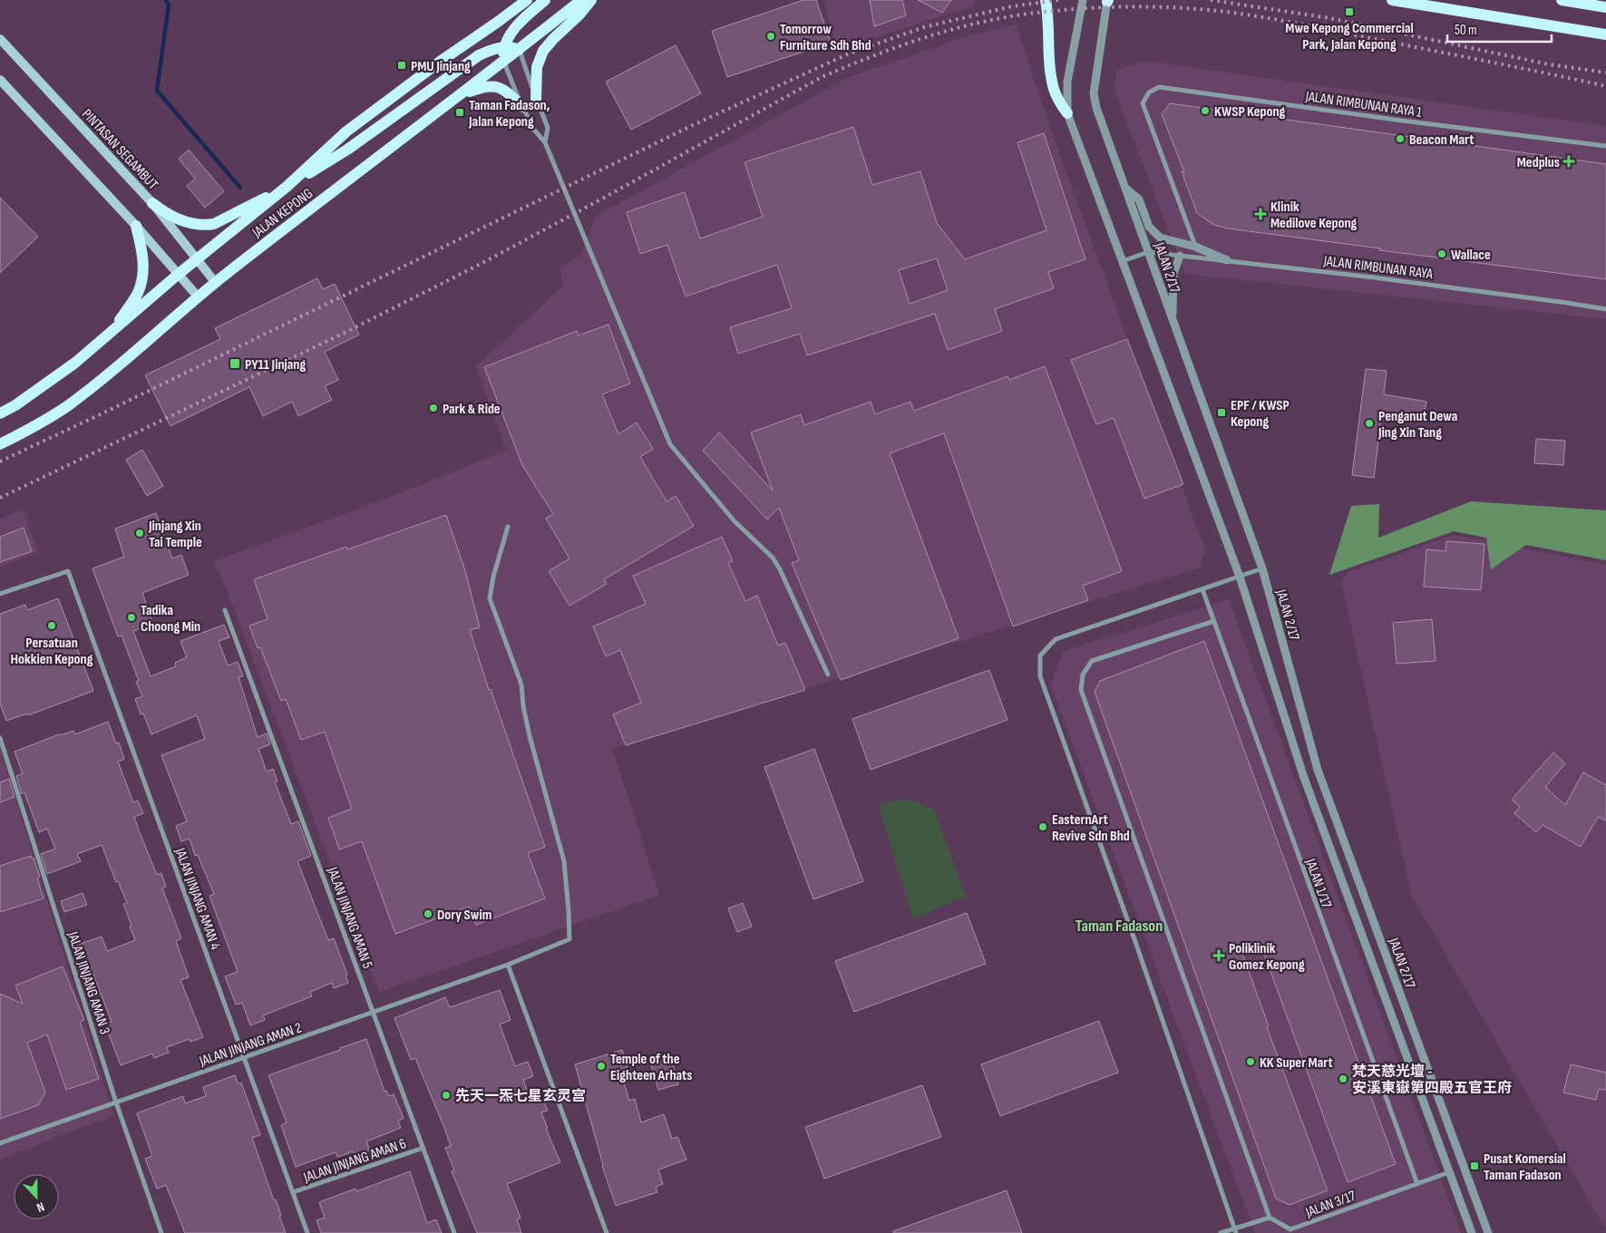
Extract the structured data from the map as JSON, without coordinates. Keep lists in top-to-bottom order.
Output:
{
  "streets": {
    "main road": ["PINTASAN SEGAMBUT", "JALAN KEPONG"],
    "street": [
      "JALAN RIMBUNAN RAYA 1",
      "JALAN RIMBUNAN RAYA",
      "JALAN 2/17",
      "JALAN 1/17",
      "JALAN JINJANG AMAN 4",
      "JALAN JINJANG AMAN 5",
      "JALAN JINJANG AMAN 3",
      "JALAN JINJANG AMAN 2",
      "JALAN JINJANG AMAN 6",
      "JALAN 3/17"
    ]
  },
  "crossings": [
    ["PINTASAN SEGAMBUT", "JALAN KEPONG"],
    ["JALAN RIMBUNAN RAYA", "JALAN 2/17"],
    ["JALAN 2/17", "JALAN 3/17"],
    ["JALAN 1/17", "JALAN 3/17"],
    ["JALAN JINJANG AMAN 4", "JALAN JINJANG AMAN 2"],
    ["JALAN JINJANG AMAN 4", "JALAN JINJANG AMAN 6"],
    ["JALAN JINJANG AMAN 5", "JALAN JINJANG AMAN 2"],
    ["JALAN JINJANG AMAN 5", "JALAN JINJANG AMAN 6"],
    ["JALAN JINJANG AMAN 3", "JALAN JINJANG AMAN 2"]
  ],
  "districts": ["Taman Fadason"],
  "places": {
    "transit": [
      "Mwe Kepong Commercial Park, Jalan Kepong",
      "PMU Jinjang",
      "Taman Fadason, Jalan Kepong",
      "PY11 Jinjang",
      "EPF / KWSP Kepong",
      "Pusat Komersial Taman Fadason"
    ],
    "other": [
      "Tomorrow Furniture Sdh Bhd",
      "KWSP Kepong",
      "Beacon Mart",
      "Wallace",
      "Park & Ride",
      "Penganut Dewa Jing Xin Tang",
      "Jinjang Xin Tai Temple",
      "Tadika Choong Min",
      "Persatuan Hokkien Kepong",
      "EasternArt Revive Sdn Bhd",
      "Dory Swim",
      "KK Super Mart",
      "Temple of the Eighteen Arhats",
      "梵天慈光壇 - 安溪東嶽第四殿五官王府",
      "先天一炁七星玄灵宫"
    ],
    "health": ["Medplus", "Klinik Medilove Kepong", "Poliklinik Gomez Kepong"]
  },
  "scale_bar": "50 m",
  "north": "bottom"
}
